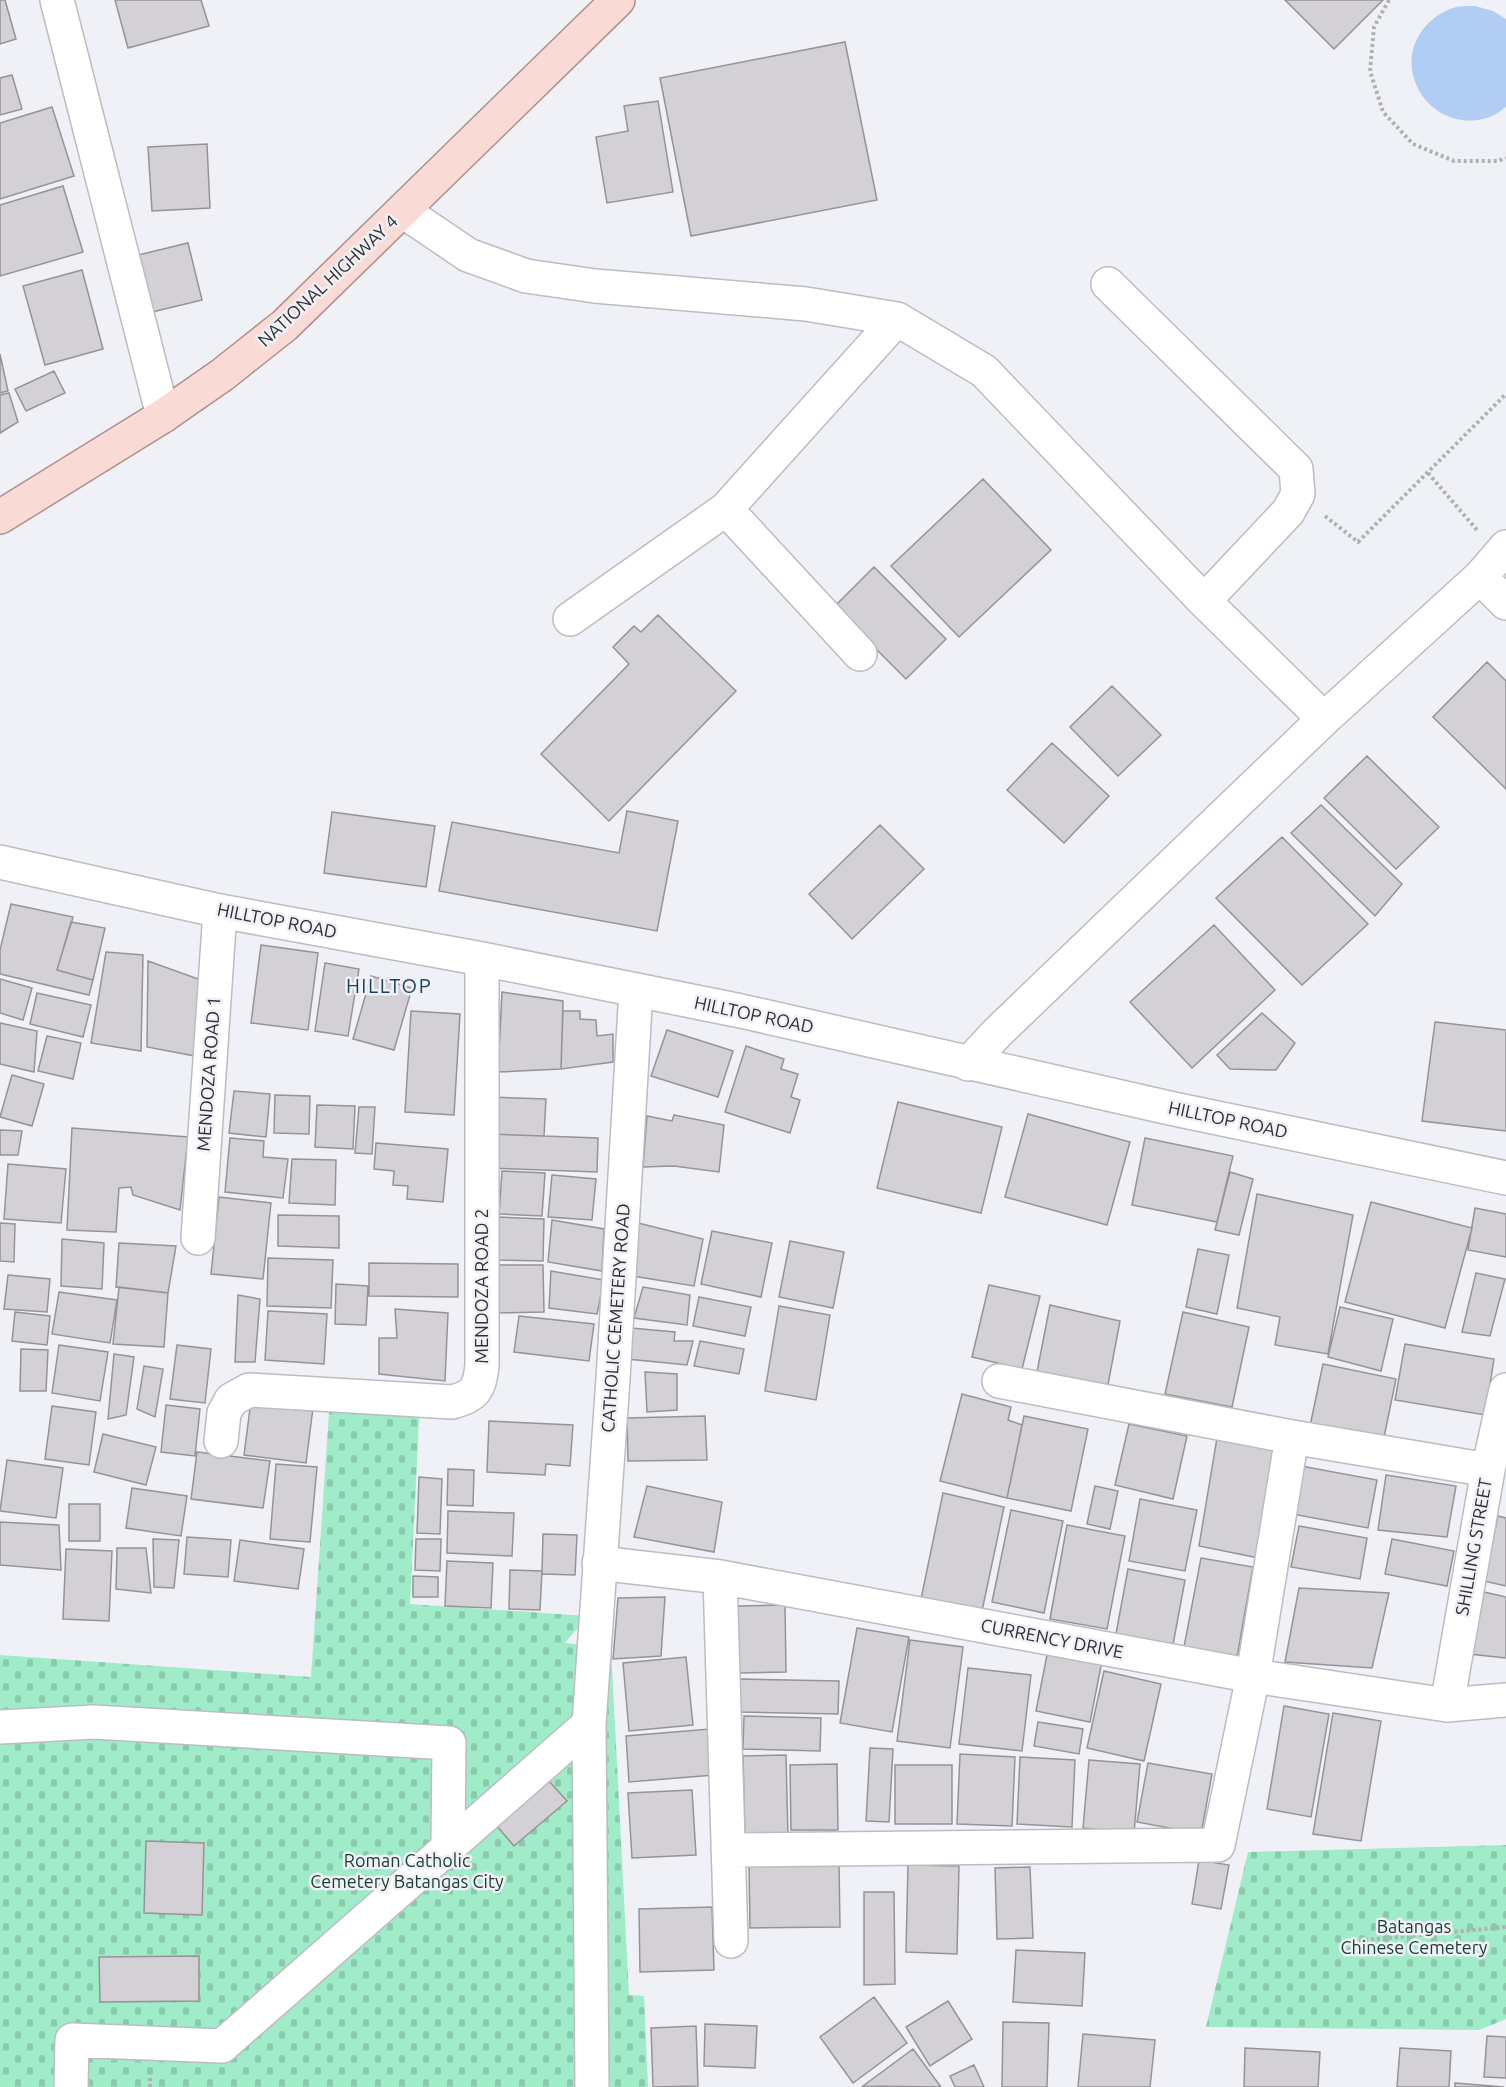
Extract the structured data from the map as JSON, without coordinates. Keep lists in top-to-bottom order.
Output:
{
  "streets": {
    "main road": ["NATIONAL HIGHWAY 4"],
    "street": [
      "HILLTOP ROAD",
      "MENDOZA ROAD 1",
      "MENDOZA ROAD 2",
      "CATHOLIC CEMETERY ROAD",
      "SHILLING STREET",
      "CURRENCY DRIVE"
    ]
  },
  "crossings": [
    ["HILLTOP ROAD", "MENDOZA ROAD 1"],
    ["HILLTOP ROAD", "MENDOZA ROAD 2"],
    ["HILLTOP ROAD", "CATHOLIC CEMETERY ROAD"],
    ["CATHOLIC CEMETERY ROAD", "CURRENCY DRIVE"],
    ["SHILLING STREET", "CURRENCY DRIVE"]
  ],
  "districts": ["HILLTOP"],
  "parks": ["Roman Catholic Cemetery Batangas City", "Batangas Chinese Cemetery"]
}
